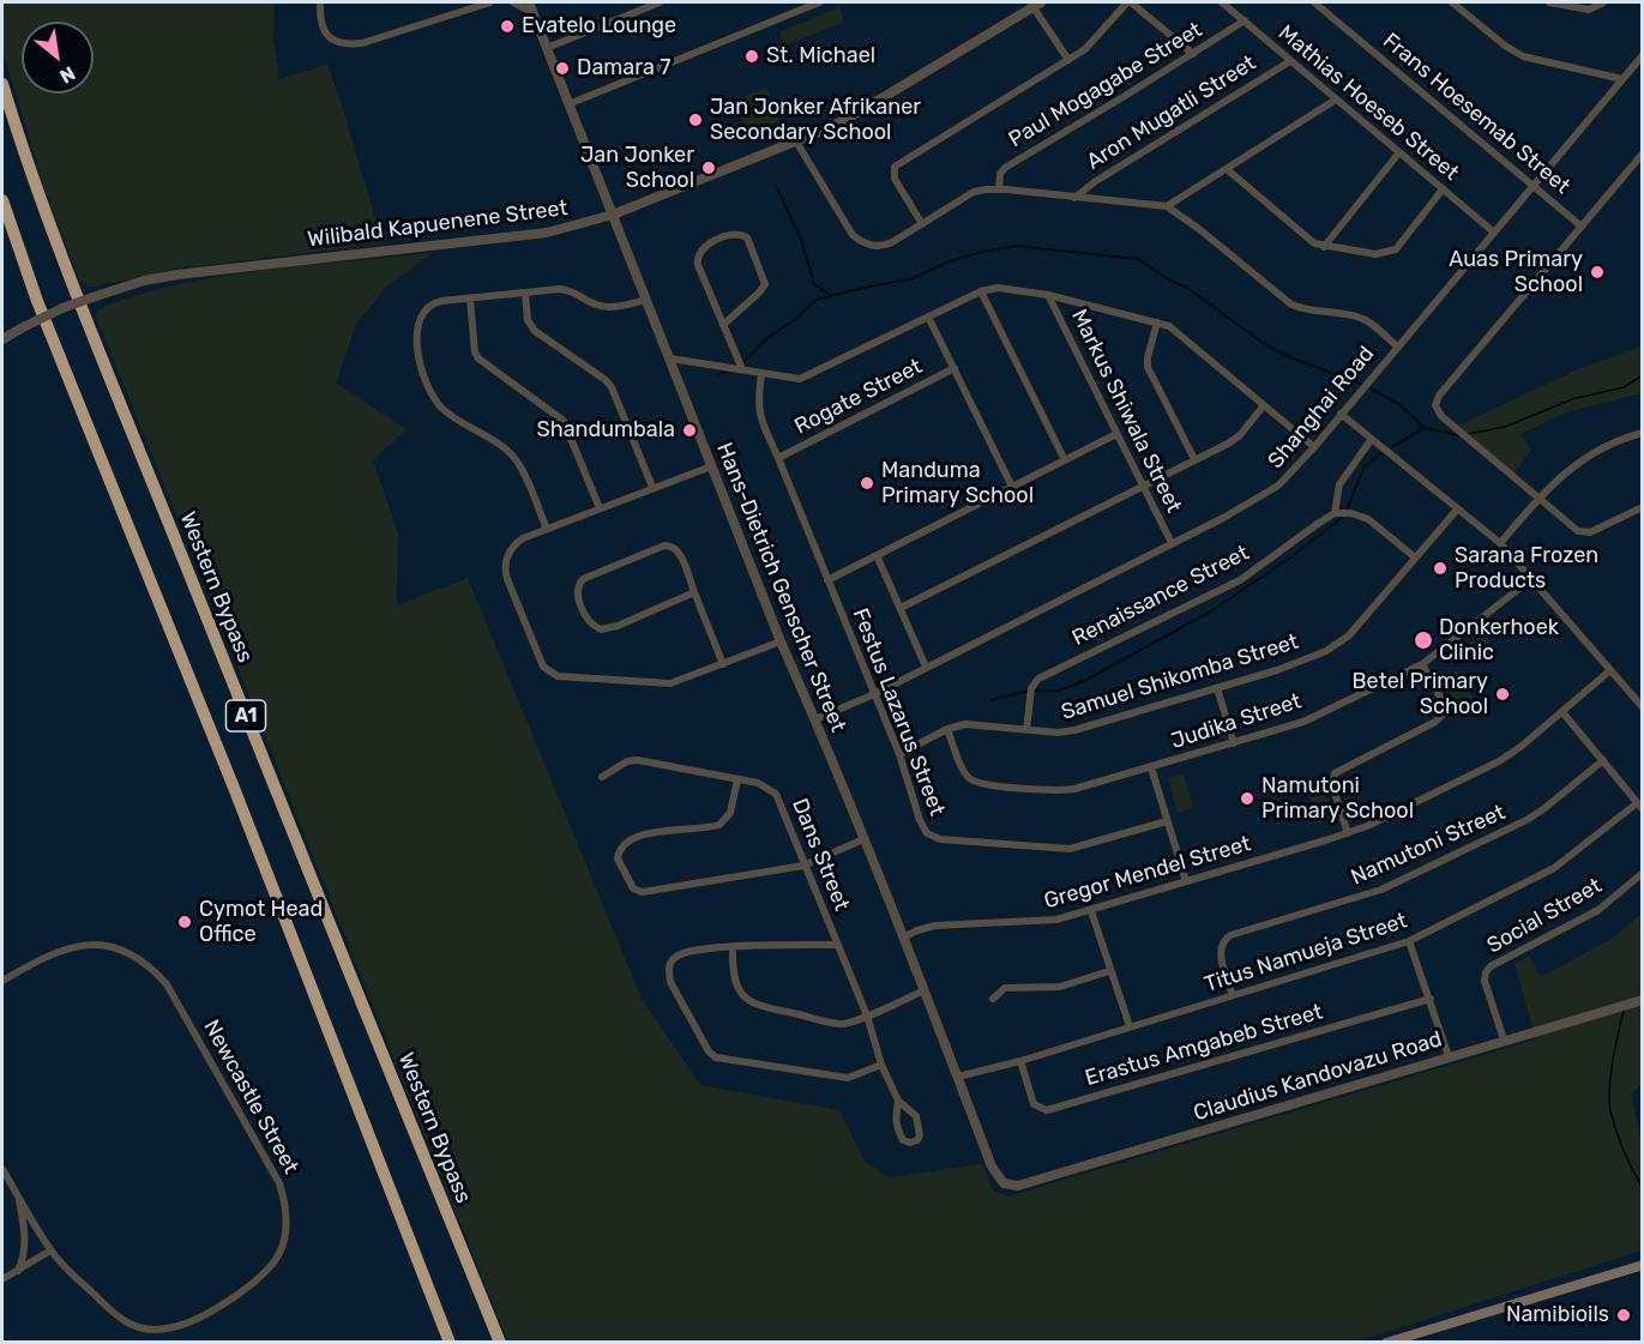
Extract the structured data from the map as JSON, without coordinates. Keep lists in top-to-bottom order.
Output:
{
  "streets": {
    "highway": ["Western Bypass", "A1"],
    "street": [
      "Paul Mogagabe Street",
      "Mathias Hoeseb Street",
      "Aron Mugatli Street",
      "Frans Hoesemab Street",
      "Wilibald Kapuenene Street",
      "Rogate Street",
      "Shanghai Road",
      "Markus Shiwala Street",
      "Hans-Dietrich Genscher Street",
      "Renaissance Street",
      "Samuel Shikomba Street",
      "Festus Lazarus Street",
      "Judika Street",
      "Namutoni Street",
      "Dans Street",
      "Gregor Mendel Street",
      "Social Street",
      "Titus Namueja Street",
      "Erastus Amgabeb Street",
      "Claudius Kandovazu Road",
      "Newcastle Street"
    ]
  },
  "crossings": [
    ["Paul Mogagabe Street", "Mathias Hoeseb Street"],
    ["Mathias Hoeseb Street", "Aron Mugatli Street"],
    ["Mathias Hoeseb Street", "Shanghai Road"],
    ["Frans Hoesemab Street", "Shanghai Road"],
    ["Wilibald Kapuenene Street", "Hans-Dietrich Genscher Street"],
    ["Rogate Street", "Festus Lazarus Street"],
    ["Shanghai Road", "Markus Shiwala Street"],
    ["Shanghai Road", "Hans-Dietrich Genscher Street"],
    ["Shanghai Road", "Festus Lazarus Street"],
    ["Hans-Dietrich Genscher Street", "Gregor Mendel Street"],
    ["Hans-Dietrich Genscher Street", "Titus Namueja Street"],
    ["Hans-Dietrich Genscher Street", "Claudius Kandovazu Road"],
    ["Renaissance Street", "Samuel Shikomba Street"],
    ["Samuel Shikomba Street", "Festus Lazarus Street"],
    ["Samuel Shikomba Street", "Judika Street"],
    ["Namutoni Street", "Titus Namueja Street"],
    ["Social Street", "Claudius Kandovazu Road"],
    ["Titus Namueja Street", "Erastus Amgabeb Street"]
  ],
  "places": [
    "Evatelo Lounge",
    "St. Michael",
    "Damara 7",
    "Jan Jonker Afrikaner Secondary School",
    "Jan Jonker School",
    "Auas Primary School",
    "Shandumbala",
    "Manduma Primary School",
    "Sarana Frozen Products",
    "Donkerhoek Clinic",
    "Betel Primary School",
    "Namutoni Primary School",
    "Cymot Head Office",
    "Namibioils"
  ],
  "north": "bottom right"
}
